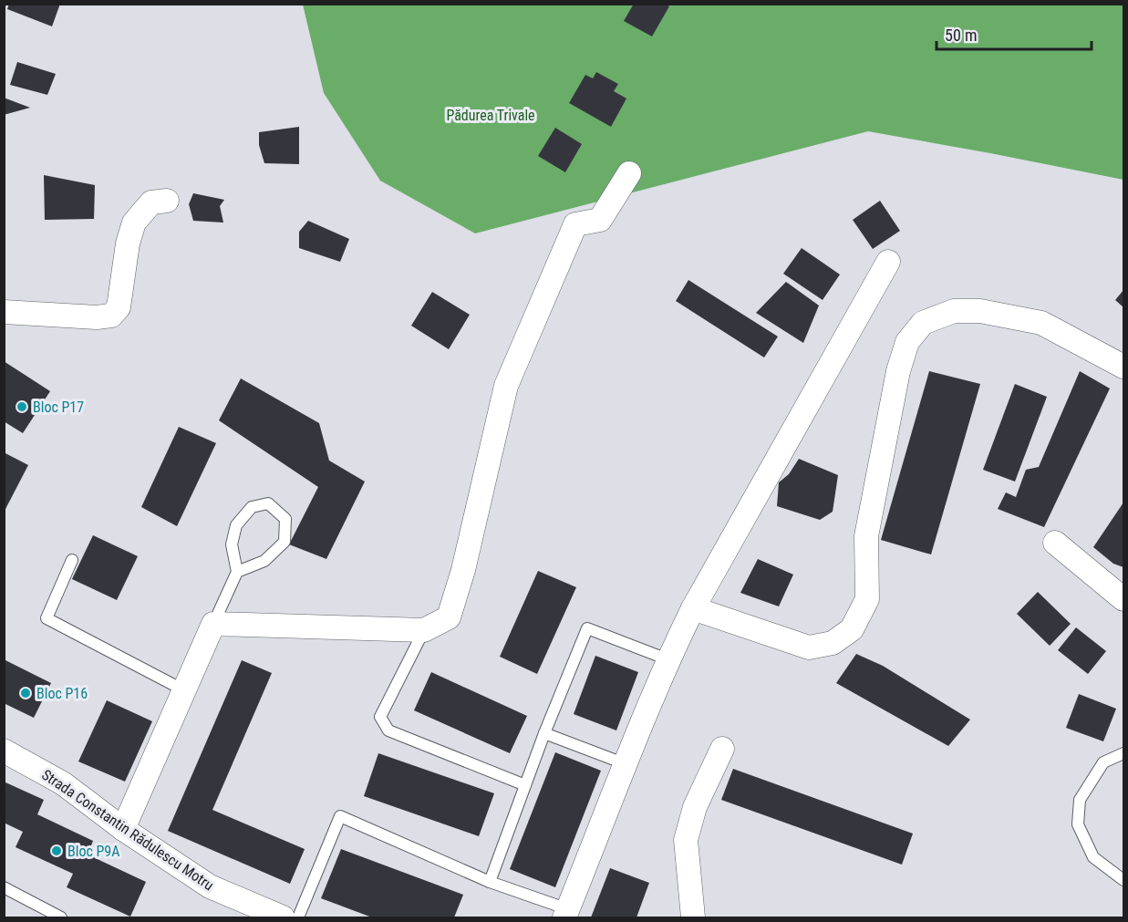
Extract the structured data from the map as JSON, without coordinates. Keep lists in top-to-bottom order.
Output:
{
  "streets": {
    "street": ["Strada Constantin Rădulescu Motru"]
  },
  "parks": ["Pădurea Trivale"],
  "places": ["Bloc P17", "Bloc P16", "Bloc P9A"],
  "scale_bar": "50 m"
}
